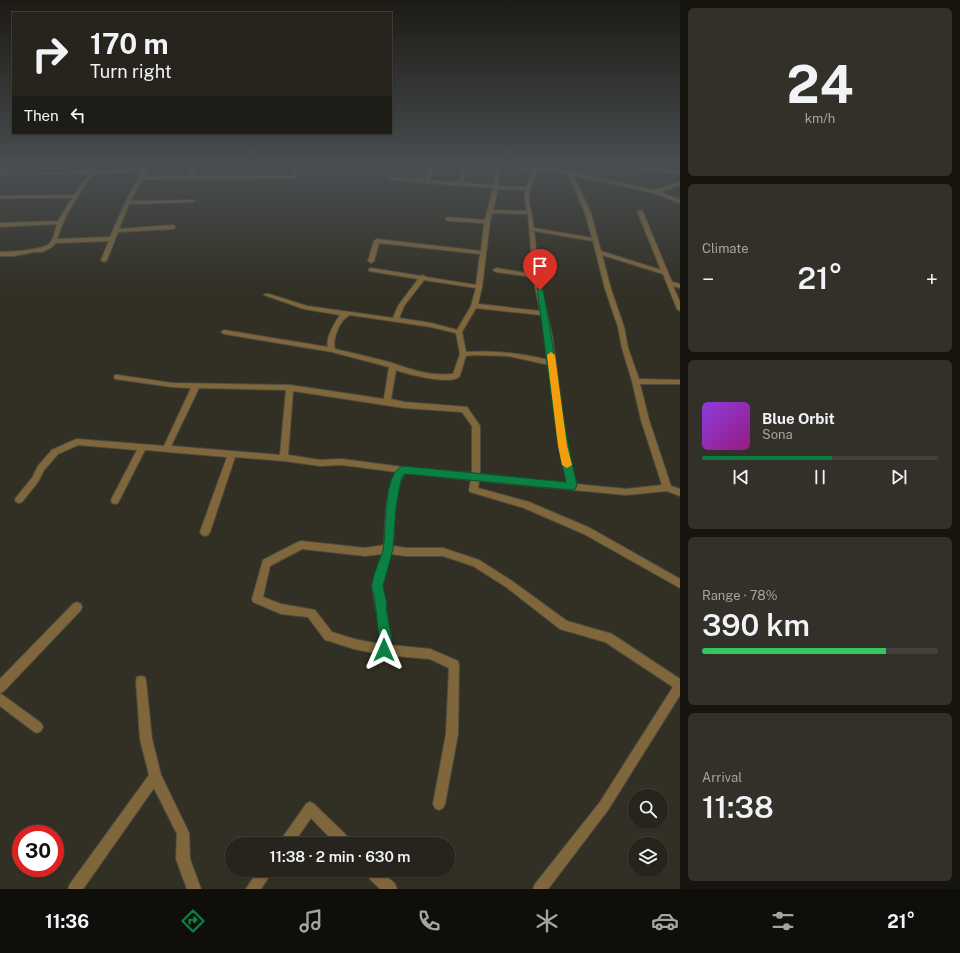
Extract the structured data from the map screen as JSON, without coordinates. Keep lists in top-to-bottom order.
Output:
{
  "page": {
    "tile": [
      ["24", "km/h"],
      "Climate",
      ["Range · 78%", "390 km"],
      ["Arrival", "11:38"]
    ],
    "turn": ["170 m", "Turn right"],
    "then": "Then",
    "heat": ["−", "21°", "+"],
    "song": ["Blue Orbit", "Sona"],
    "limit": "30",
    "trip": "11:38 · 2 min · 630 m",
    "tabs": ["11:36", "21°"]
  }
}
